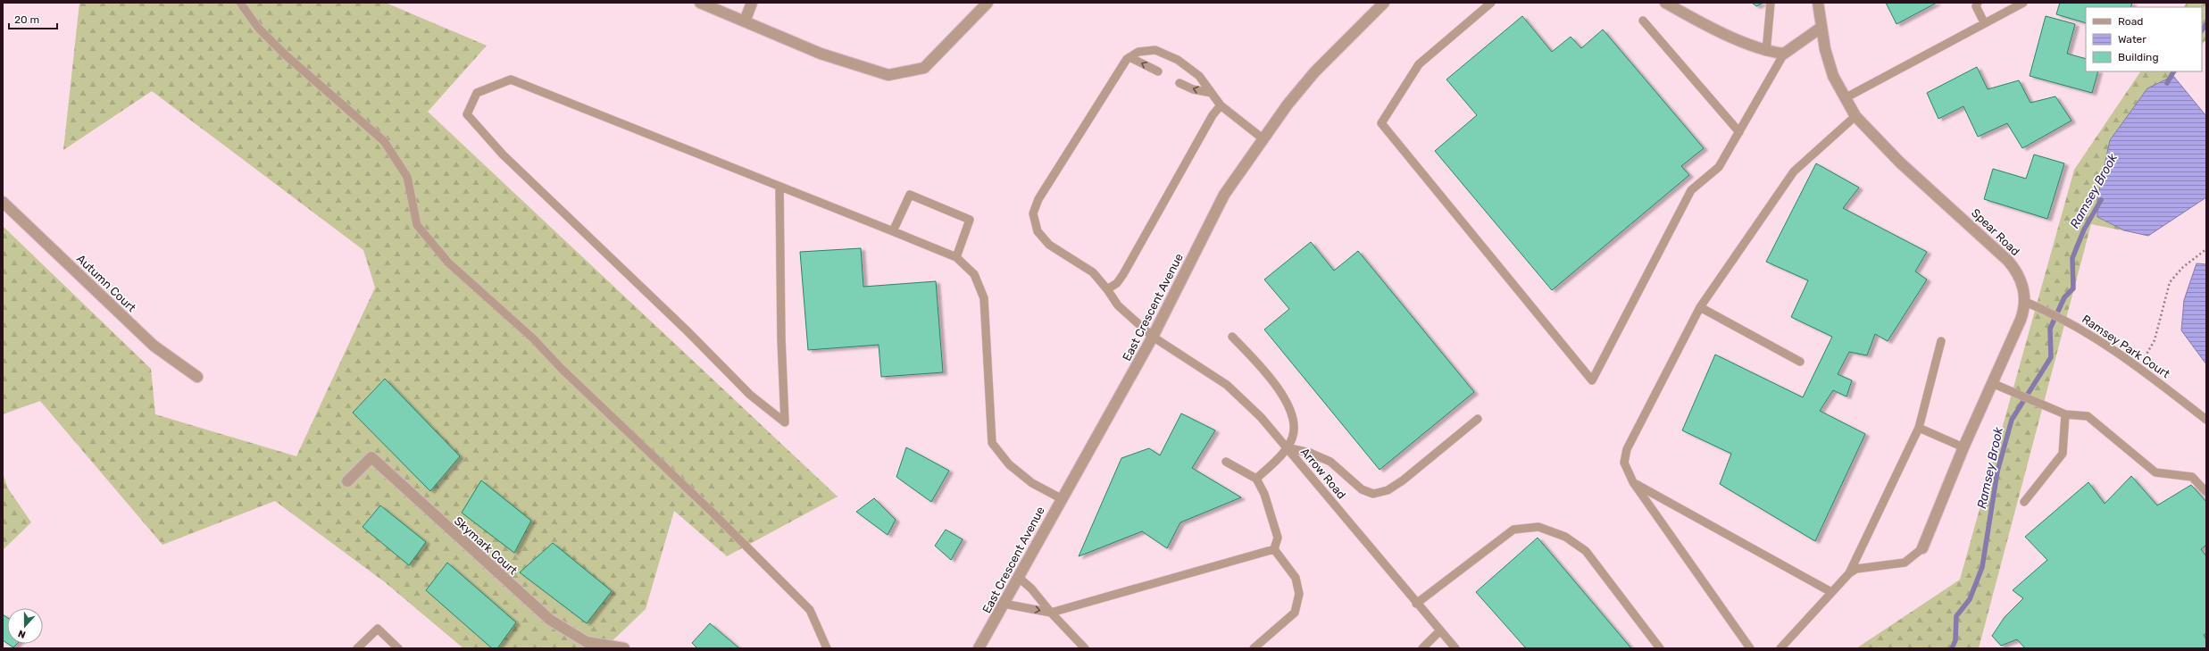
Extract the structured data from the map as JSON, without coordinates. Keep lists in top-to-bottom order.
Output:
{
  "streets": {
    "street": [
      "Spear Road",
      "Autumn Court",
      "East Crescent Avenue",
      "Skymark Court"
    ],
    "lane": ["Ramsey Park Court", "Arrow Road"]
  },
  "crossings": [
    ["Spear Road", "Ramsey Park Court"],
    ["East Crescent Avenue", "Arrow Road"]
  ],
  "water": ["Ramsey Brook"],
  "legend": ["Road", "Water", "Building"],
  "scale_bar": "20 m",
  "north": "bottom"
}
